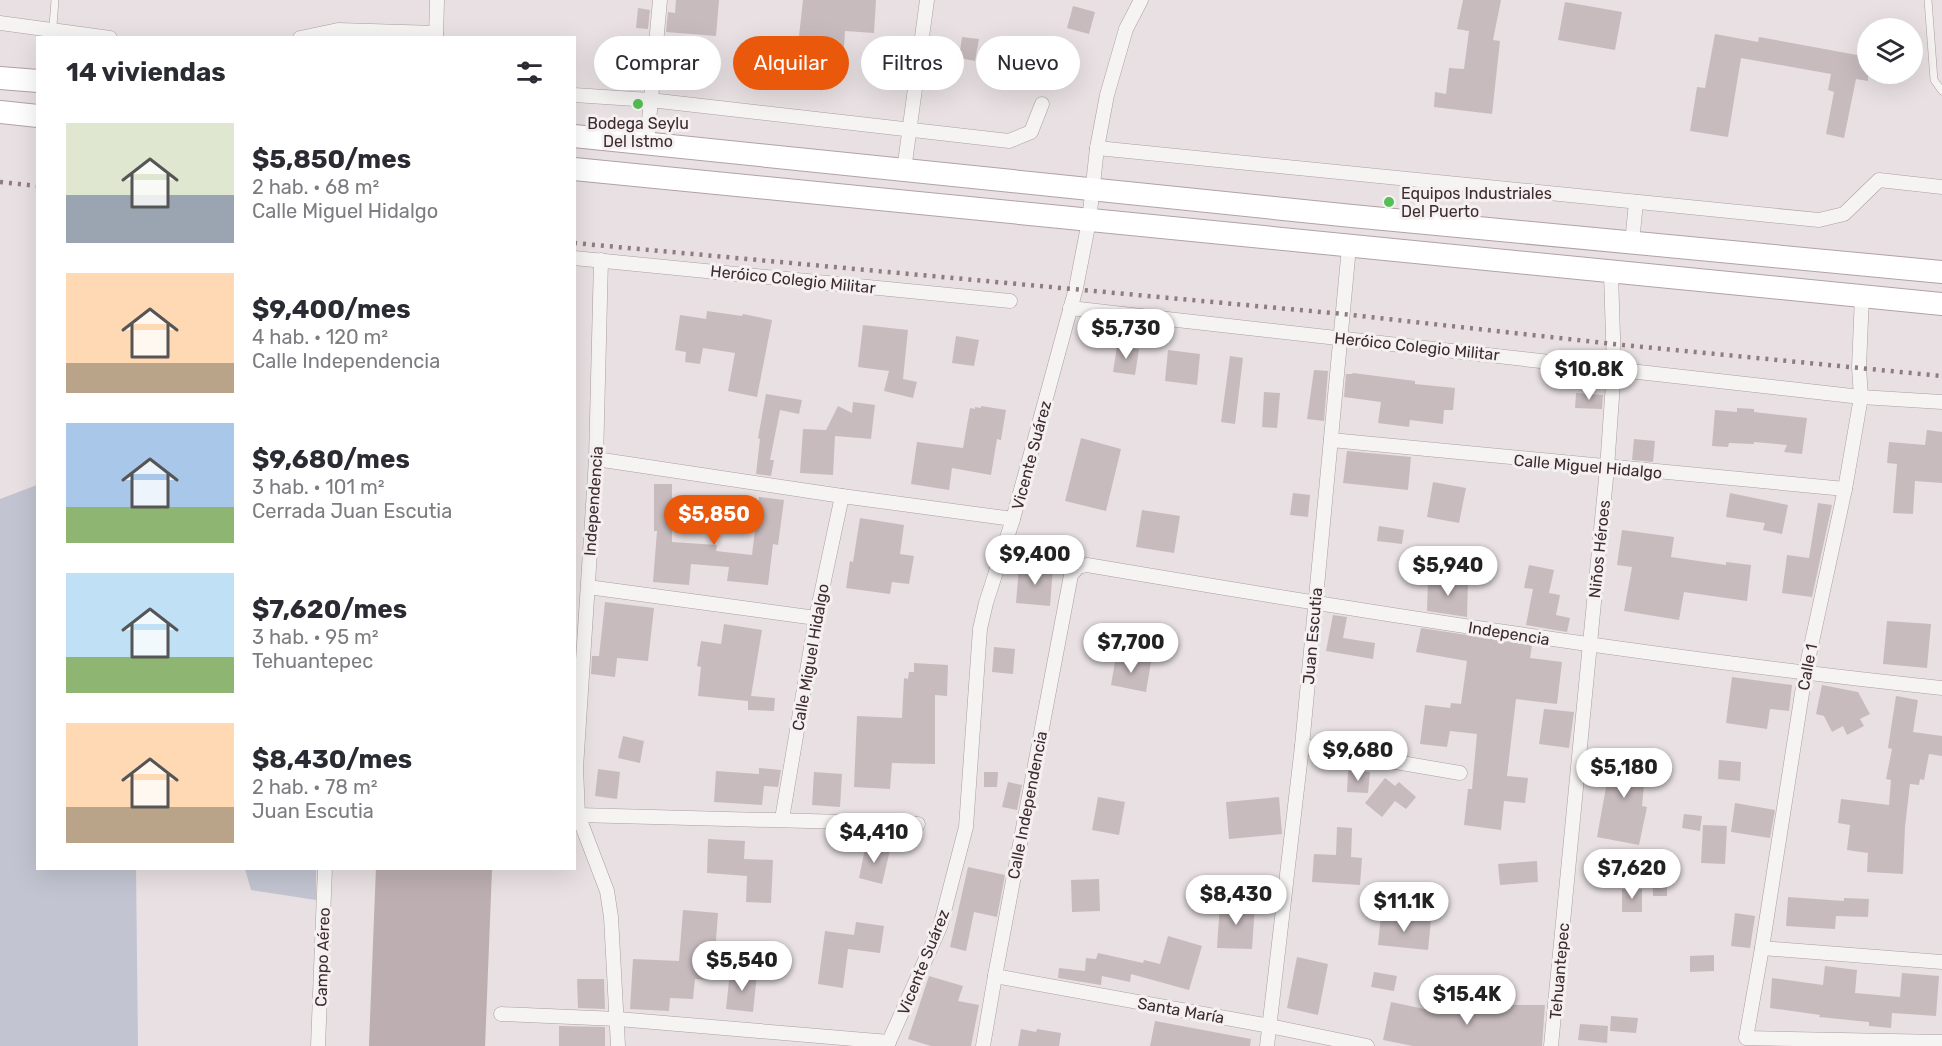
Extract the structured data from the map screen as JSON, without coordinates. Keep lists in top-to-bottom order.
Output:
{
  "streets": {
    "street": [
      "Heróico Colegio Militar",
      "Vicente Suárez",
      "Calle Miguel Hidalgo",
      "Independencia",
      "Niños Héroes",
      "Indepencia",
      "Juan Escutia",
      "Calle 1",
      "Calle Independencia",
      "Campo Aéreo",
      "Tehuantepec",
      "Santa María"
    ]
  },
  "crossings": [
    ["Heróico Colegio Militar", "Vicente Suárez"],
    ["Heróico Colegio Militar", "Independencia"],
    ["Heróico Colegio Militar", "Niños Héroes"],
    ["Heróico Colegio Militar", "Juan Escutia"],
    ["Heróico Colegio Militar", "Calle 1"],
    ["Calle Miguel Hidalgo", "Niños Héroes"],
    ["Calle Miguel Hidalgo", "Juan Escutia"],
    ["Calle Miguel Hidalgo", "Calle 1"],
    ["Niños Héroes", "Indepencia"],
    ["Niños Héroes", "Tehuantepec"],
    ["Indepencia", "Juan Escutia"],
    ["Indepencia", "Calle 1"],
    ["Indepencia", "Calle Independencia"],
    ["Indepencia", "Tehuantepec"],
    ["Juan Escutia", "Santa María"],
    ["Calle Independencia", "Santa María"]
  ],
  "places": ["Bodega Seylu Del Istmo", "Equipos Industriales Del Puerto"],
  "page": {
    "chip": [
      "Comprar",
      "Alquilar",
      "Filtros",
      "Nuevo"
    ],
    "heading": "14 viviendas",
    "list": [
      {
        "name": "$5,850/mes",
        "note": "2 hab. · 68 m² · Calle Miguel Hidalgo"
      },
      {
        "name": "$9,400/mes",
        "note": "4 hab. · 120 m² · Calle Independencia"
      },
      {
        "name": "$9,680/mes",
        "note": "3 hab. · 101 m² · Cerrada Juan Escutia"
      },
      {
        "name": "$7,620/mes",
        "note": "3 hab. · 95 m² · Tehuantepec"
      },
      {
        "name": "$8,430/mes",
        "note": "2 hab. · 78 m² · Juan Escutia"
      }
    ],
    "price": [
      "$5,730",
      "$10.8K",
      "$5,850",
      "$9,400",
      "$5,940",
      "$7,700",
      "$9,680",
      "$5,180",
      "$4,410",
      "$7,620",
      "$8,430",
      "$11.1K",
      "$5,540",
      "$15.4K"
    ]
  }
}
